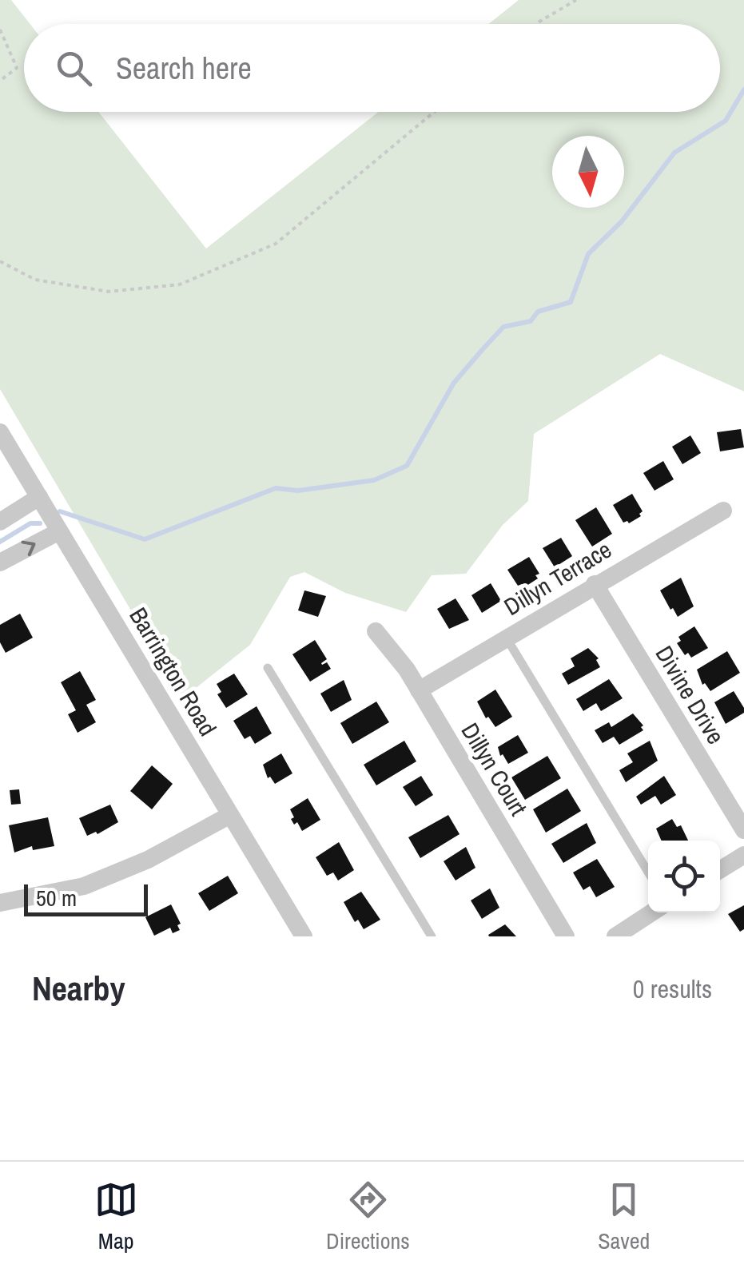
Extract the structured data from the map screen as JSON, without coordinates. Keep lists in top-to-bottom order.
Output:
{
  "streets": {
    "street": [
      "Dillyn Terrace",
      "Barrington Road",
      "Divine Drive",
      "Dillyn Court"
    ]
  },
  "crossings": [
    ["Dillyn Terrace", "Divine Drive"],
    ["Dillyn Terrace", "Dillyn Court"]
  ],
  "scale_bar": "50 m",
  "north": "bottom",
  "page": {
    "search": "Search here",
    "scale": "50 m",
    "heading": ["Nearby", "0 results"],
    "nav": ["Map", "Directions", "Saved"]
  }
}
